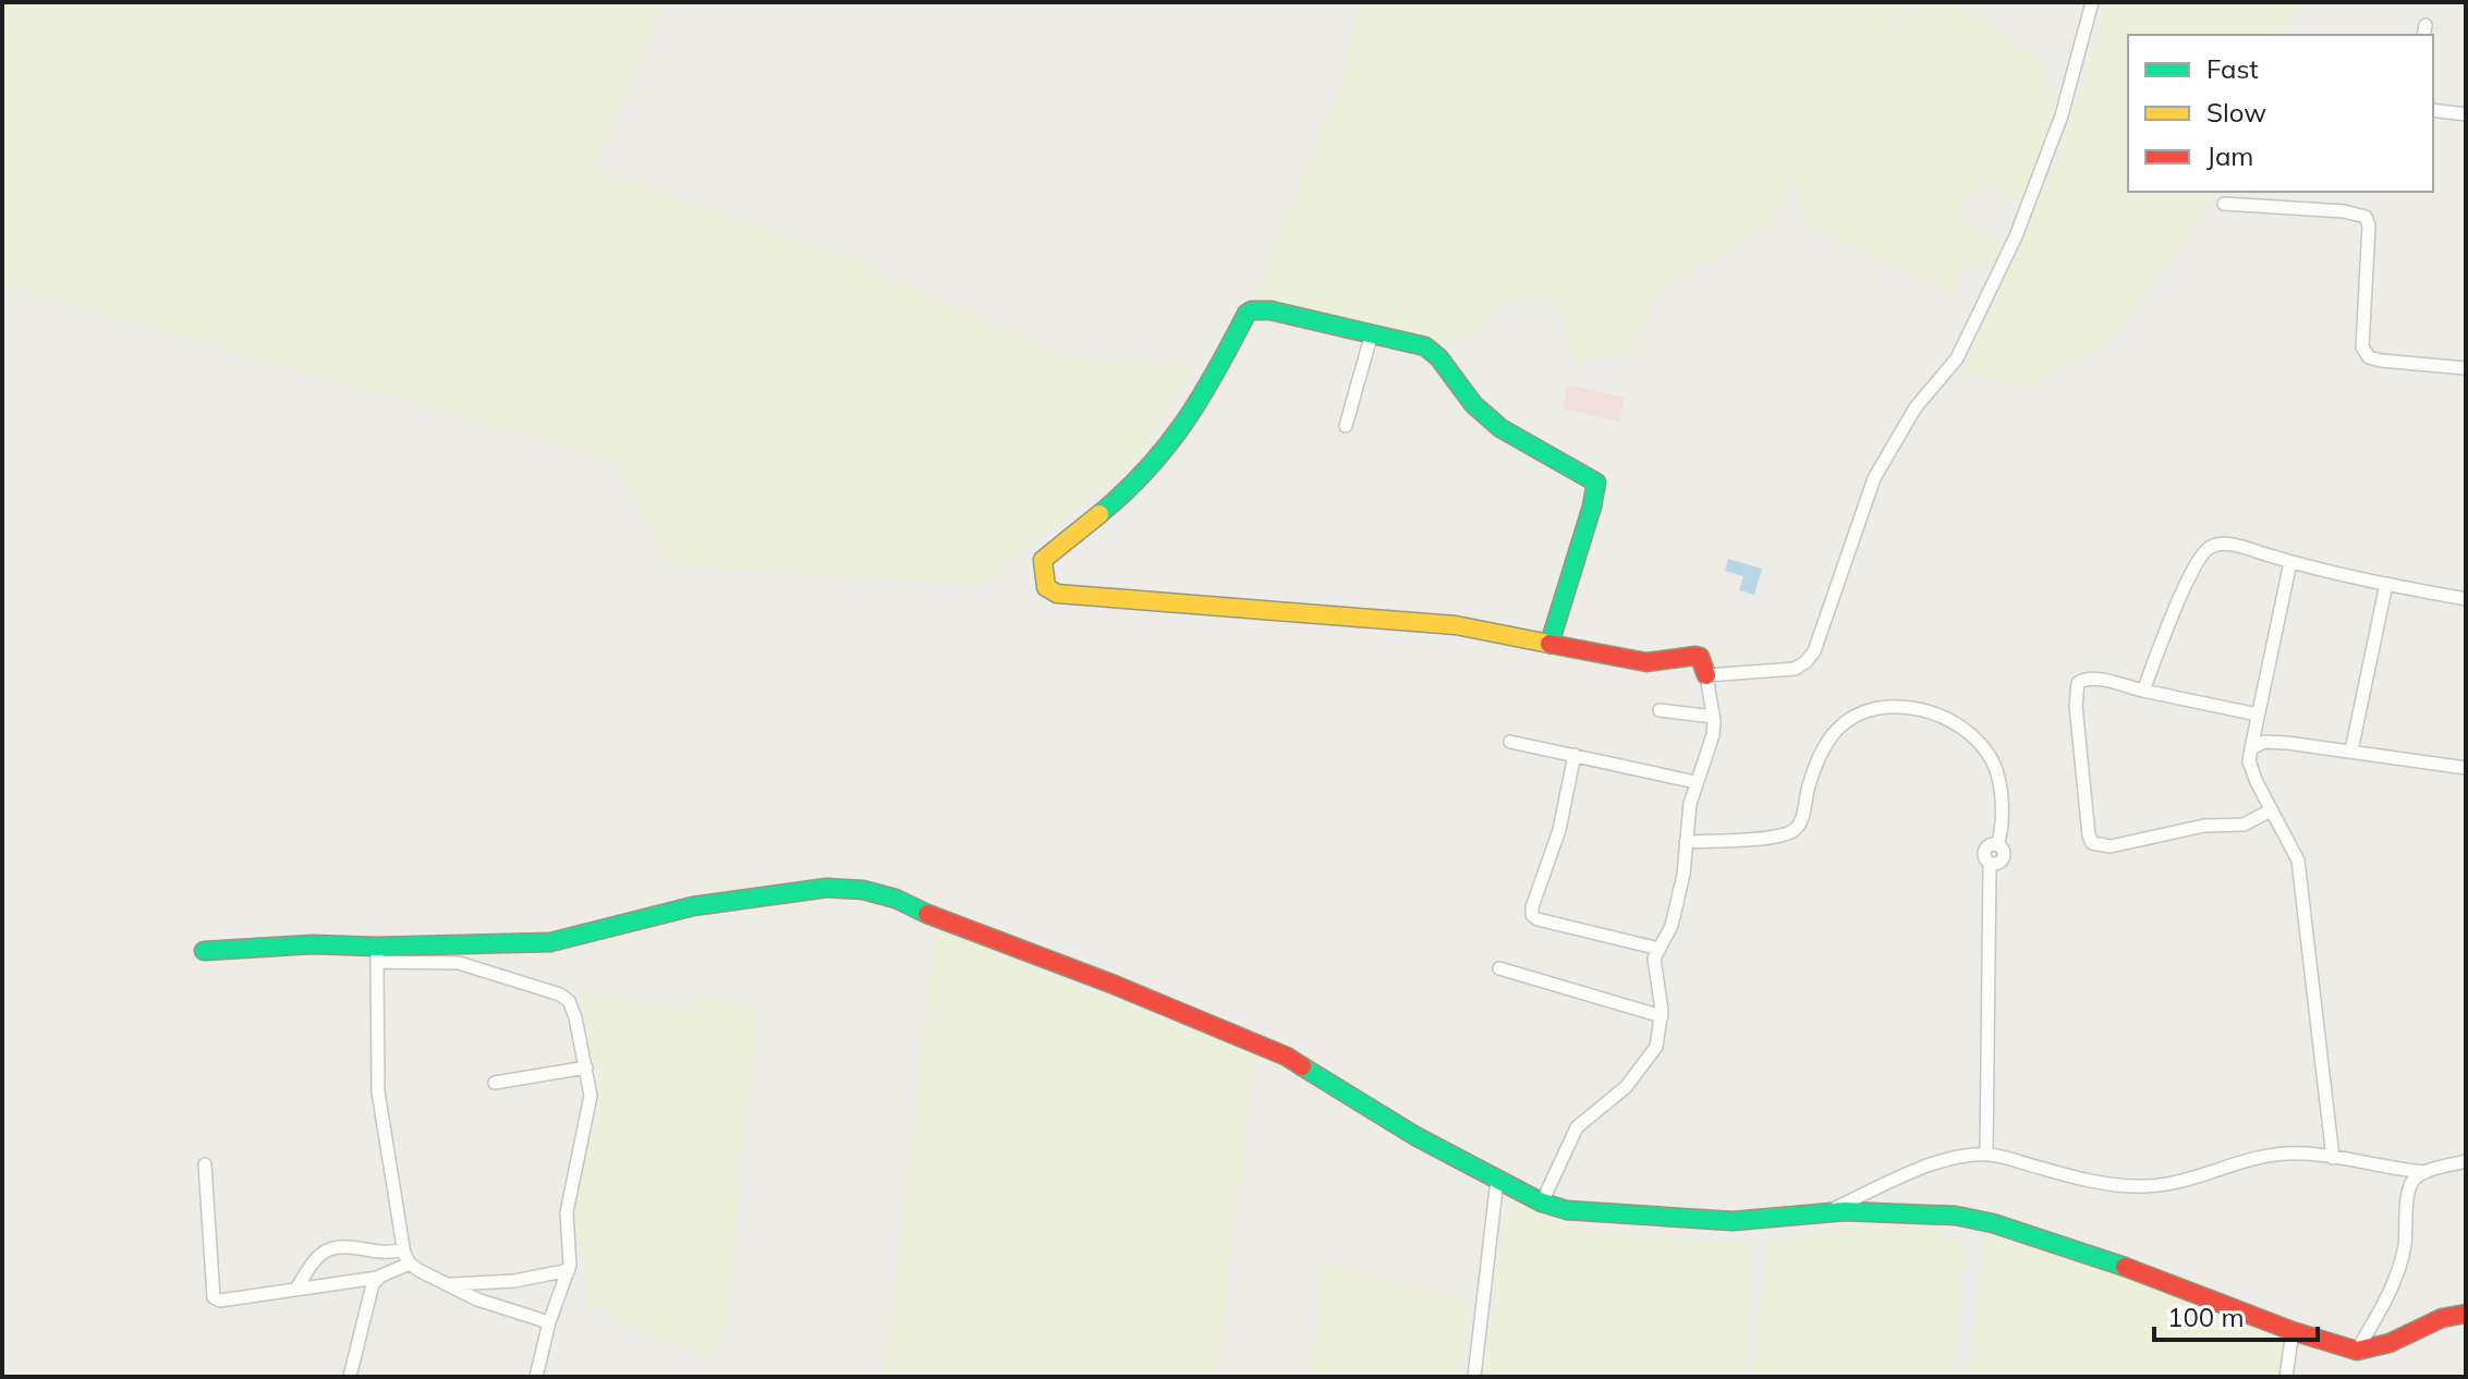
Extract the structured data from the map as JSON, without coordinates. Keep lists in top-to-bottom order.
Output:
{
  "legend": ["Fast", "Slow", "Jam"],
  "scale_bar": "100 m"
}
